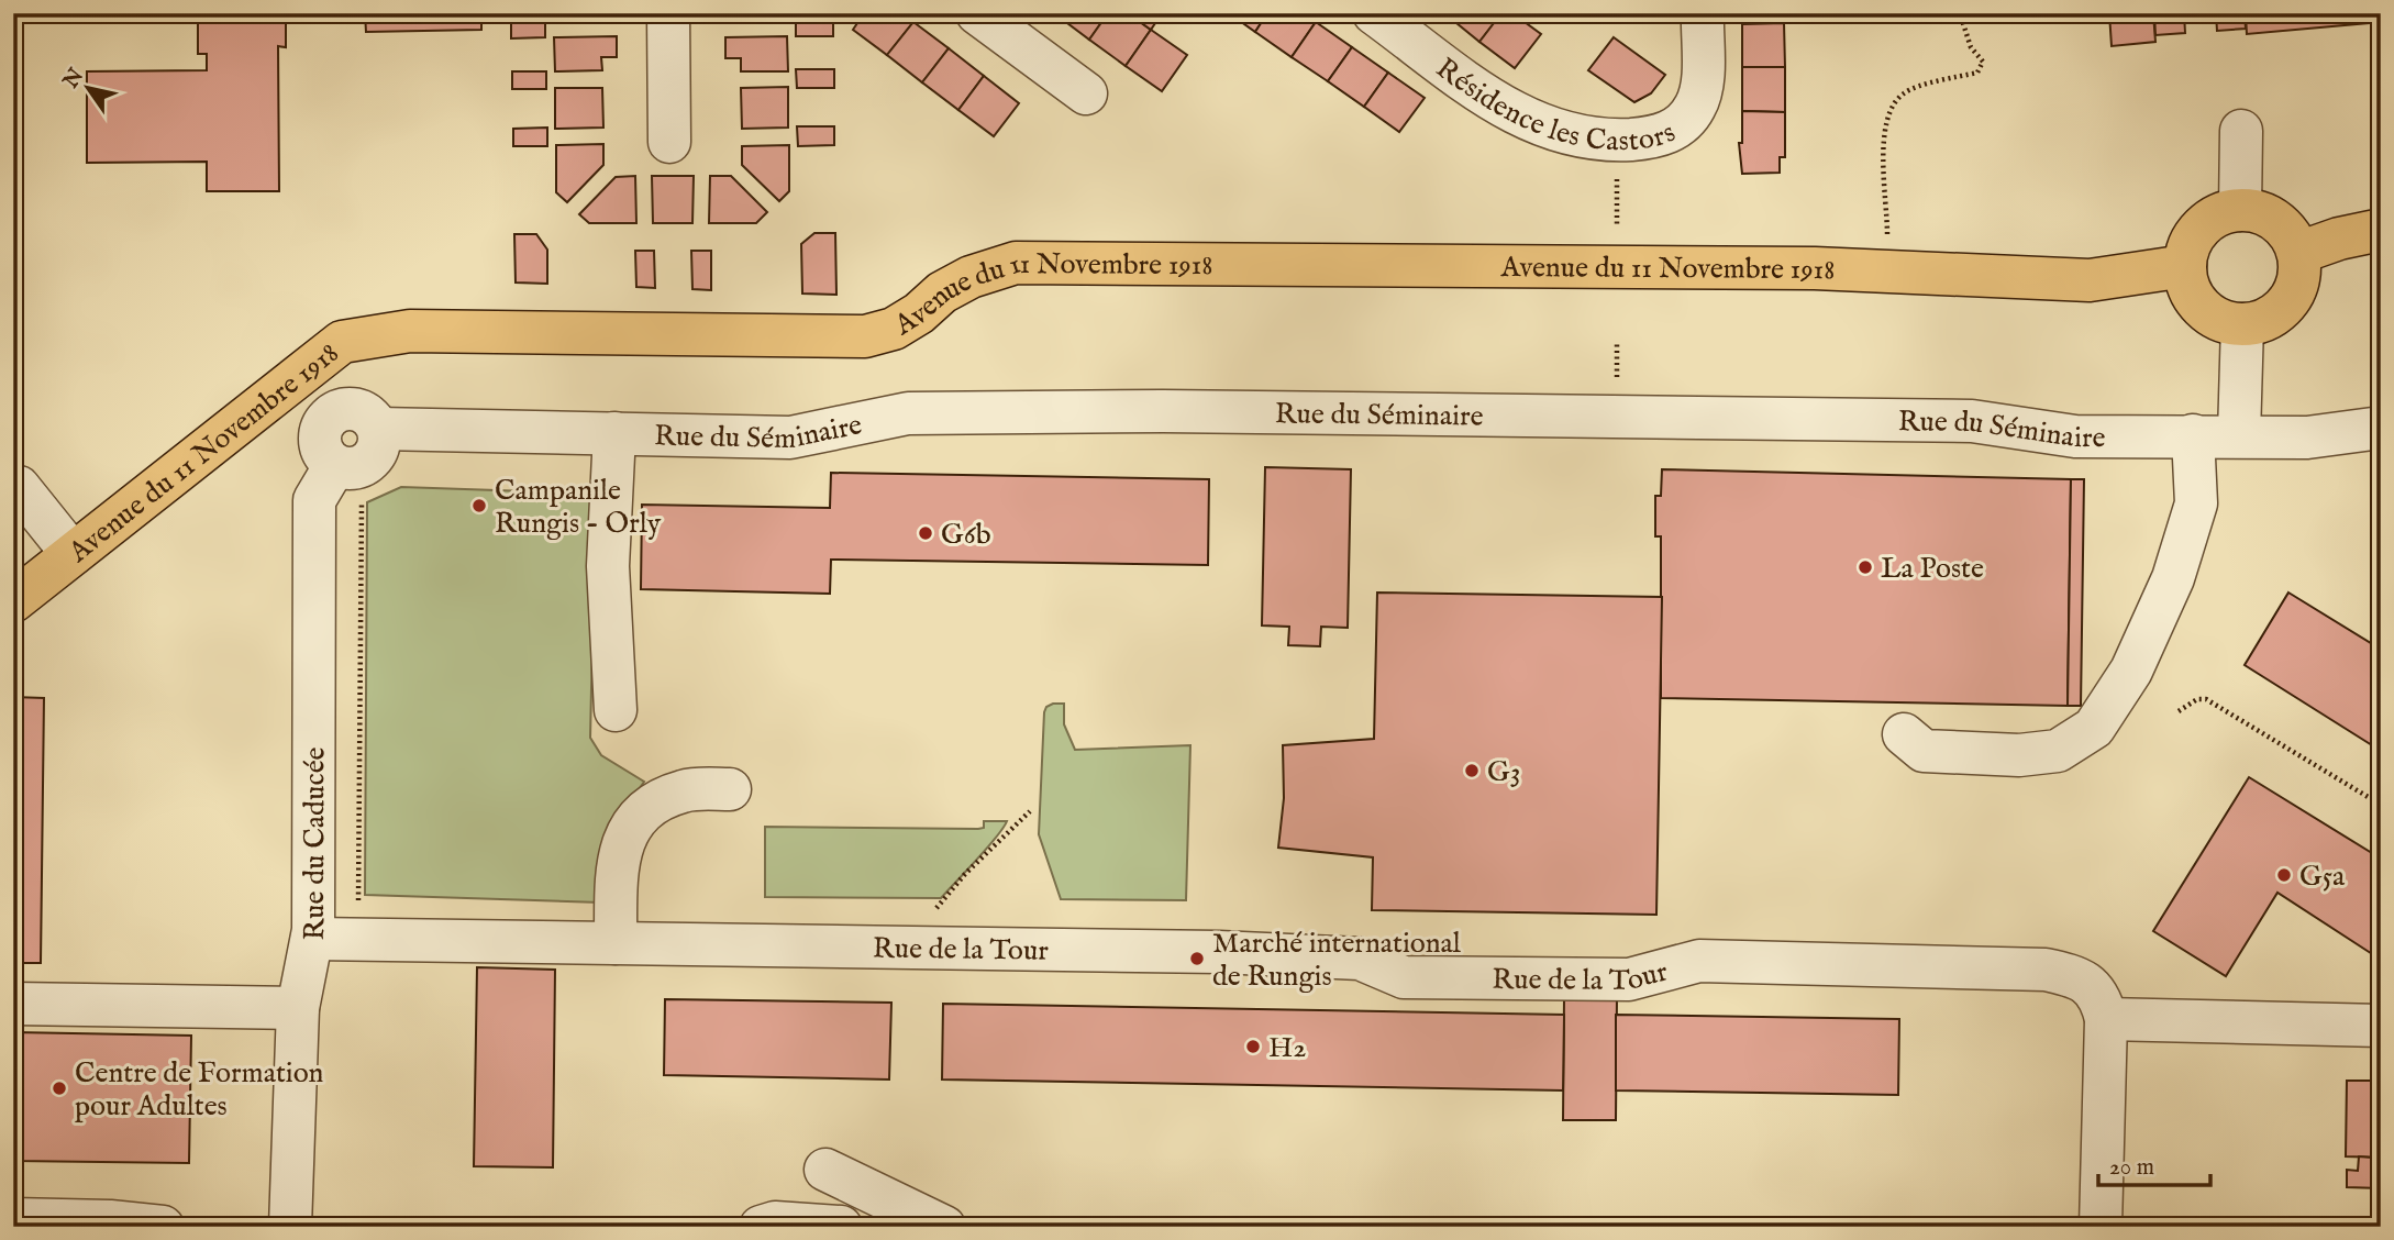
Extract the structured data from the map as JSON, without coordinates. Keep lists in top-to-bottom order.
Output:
{
  "streets": {
    "main road": ["Avenue du 11 Novembre 1918"],
    "street": [
      "Résidence les Castors",
      "Rue du Séminaire",
      "Rue du Caducée",
      "Rue de la Tour"
    ]
  },
  "crossings": [
    ["Rue du Séminaire", "Rue du Caducée"],
    ["Rue du Caducée", "Rue de la Tour"]
  ],
  "places": [
    "Campanile Rungis - Orly",
    "G6b",
    "La Poste",
    "G3",
    "G5a",
    "Marché international de Rungis",
    "H2",
    "Centre de Formation pour Adultes"
  ],
  "scale_bar": "20 m",
  "north": "top left"
}
